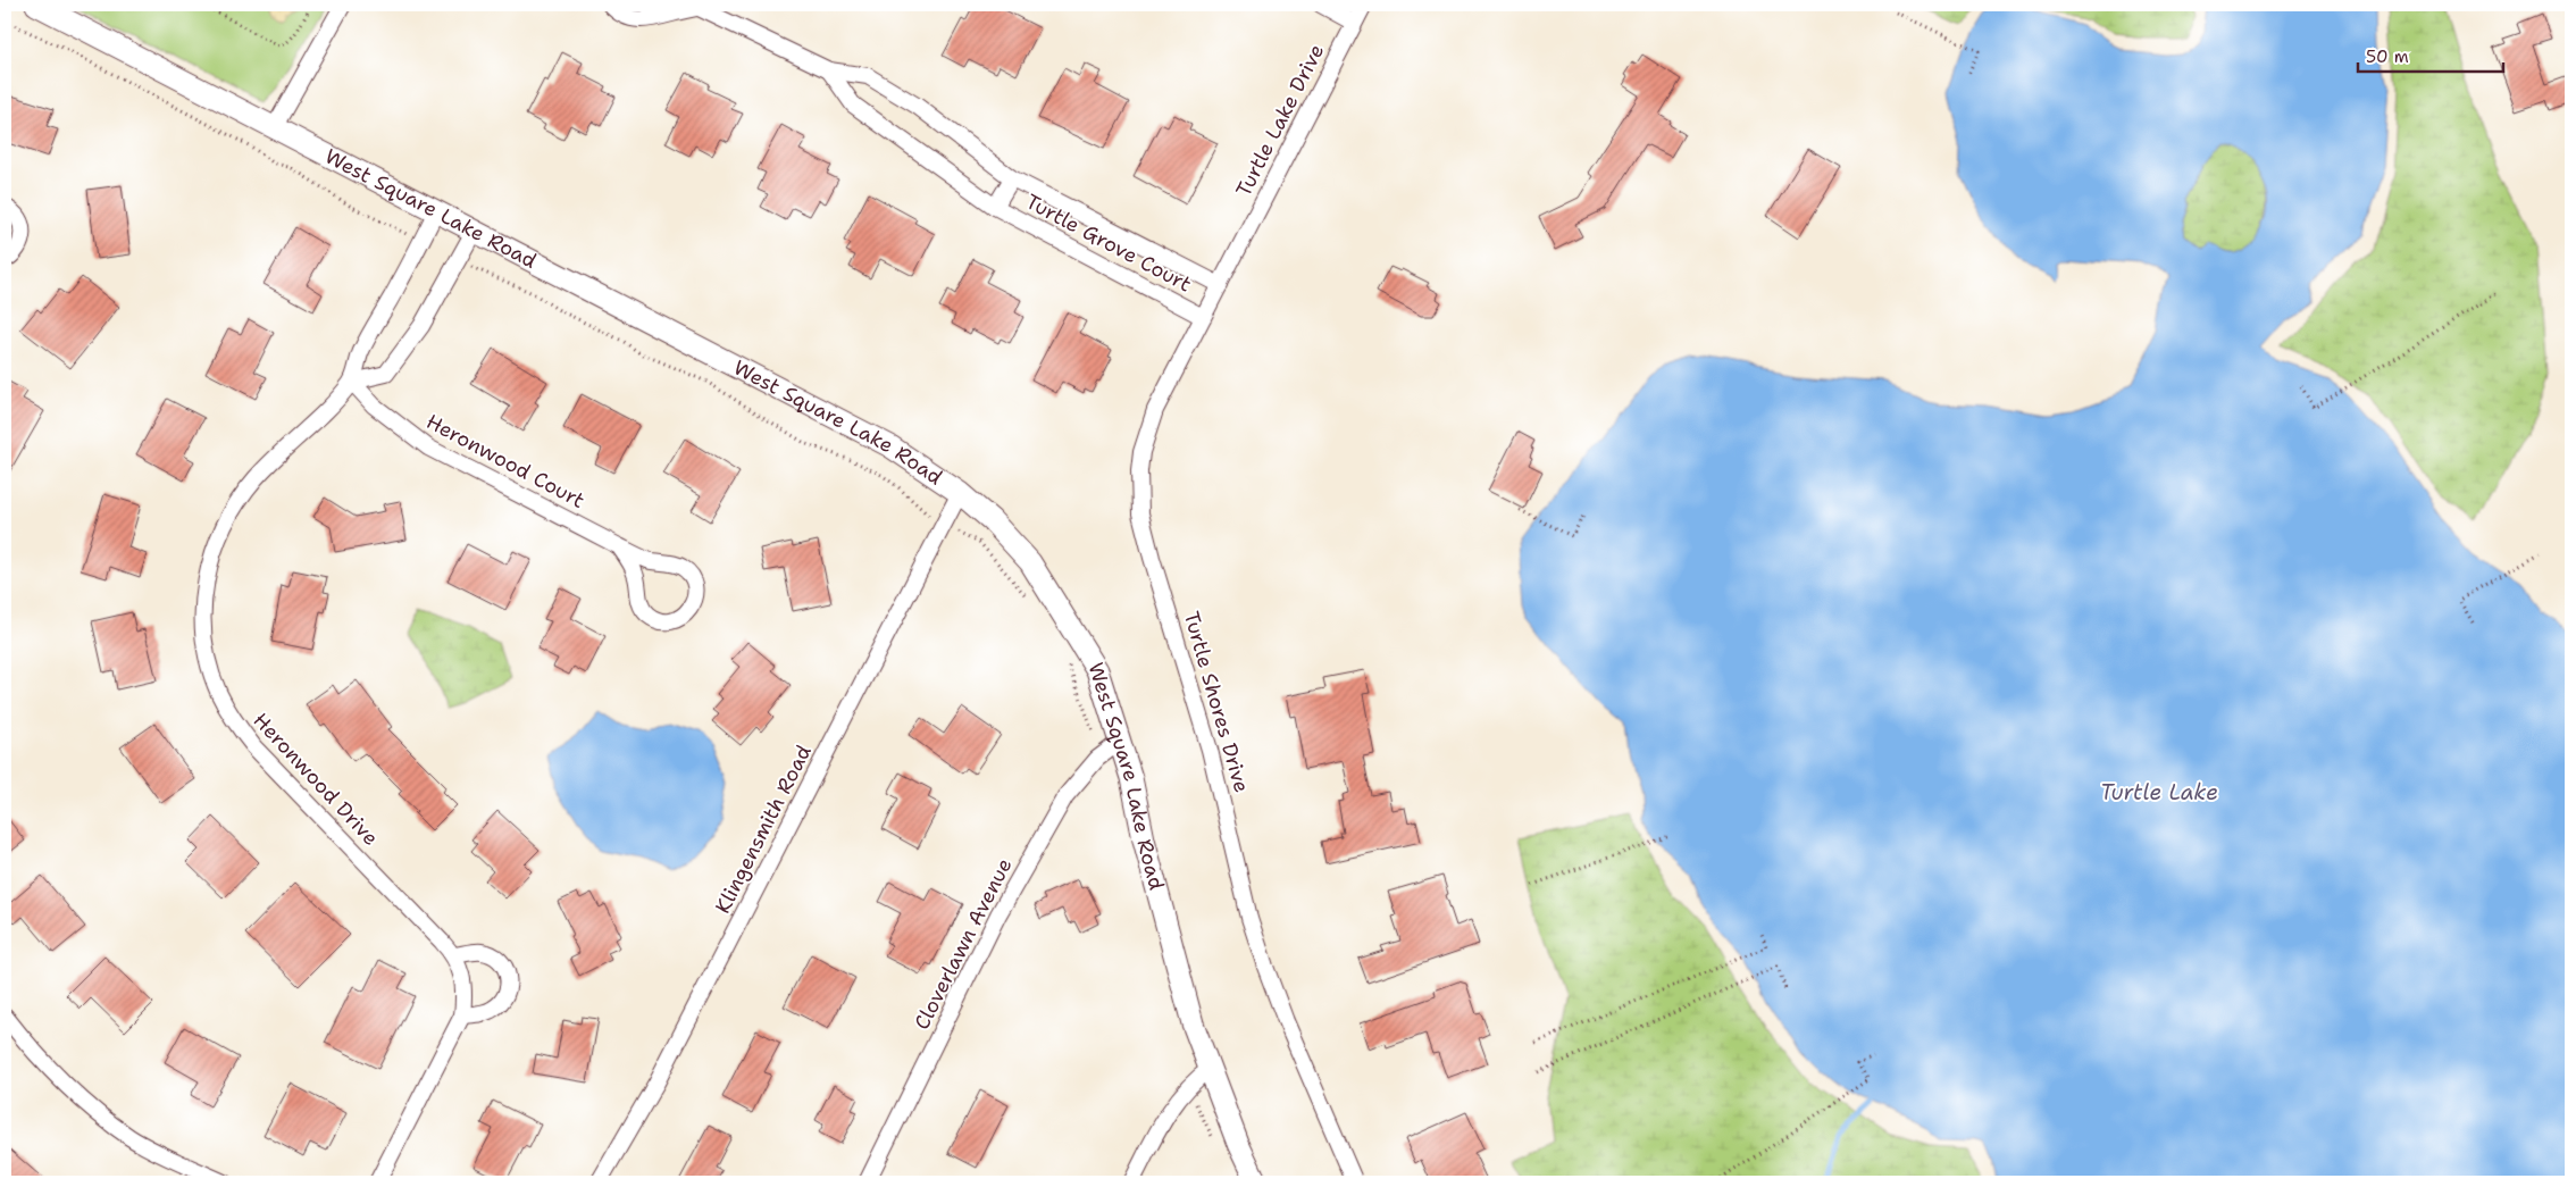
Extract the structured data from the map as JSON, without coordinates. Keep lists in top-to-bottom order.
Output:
{
  "streets": {
    "street": [
      "Turtle Lake Drive",
      "West Square Lake Road",
      "Turtle Grove Court",
      "Heronwood Court",
      "Turtle Shores Drive",
      "Heronwood Drive",
      "Klingensmith Road",
      "Cloverlawn Avenue"
    ]
  },
  "crossings": [
    ["Turtle Lake Drive", "Turtle Shores Drive"],
    ["West Square Lake Road", "Heronwood Drive"],
    ["West Square Lake Road", "Klingensmith Road"],
    ["West Square Lake Road", "Cloverlawn Avenue"],
    ["Turtle Grove Court", "Turtle Shores Drive"],
    ["Heronwood Court", "Heronwood Drive"]
  ],
  "water": ["Turtle Lake"],
  "scale_bar": "50 m"
}
